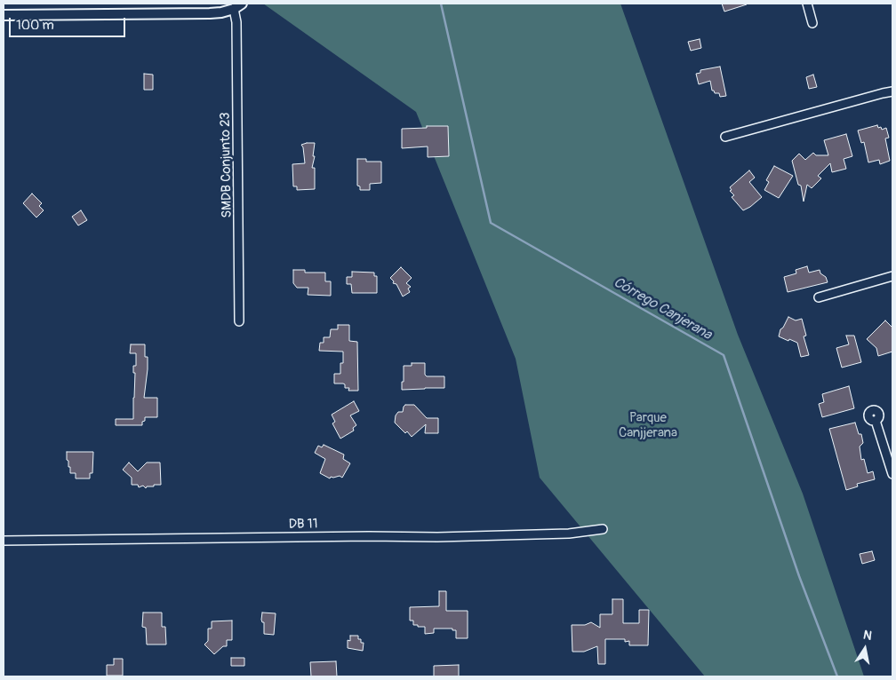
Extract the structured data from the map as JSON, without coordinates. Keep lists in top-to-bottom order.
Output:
{
  "streets": {
    "street": ["SMDB Conjunto 23", "DB 11"]
  },
  "water": ["Córrego Canjerana"],
  "parks": ["Parque Canjjerana"],
  "scale_bar": "100 m",
  "north": "top"
}
